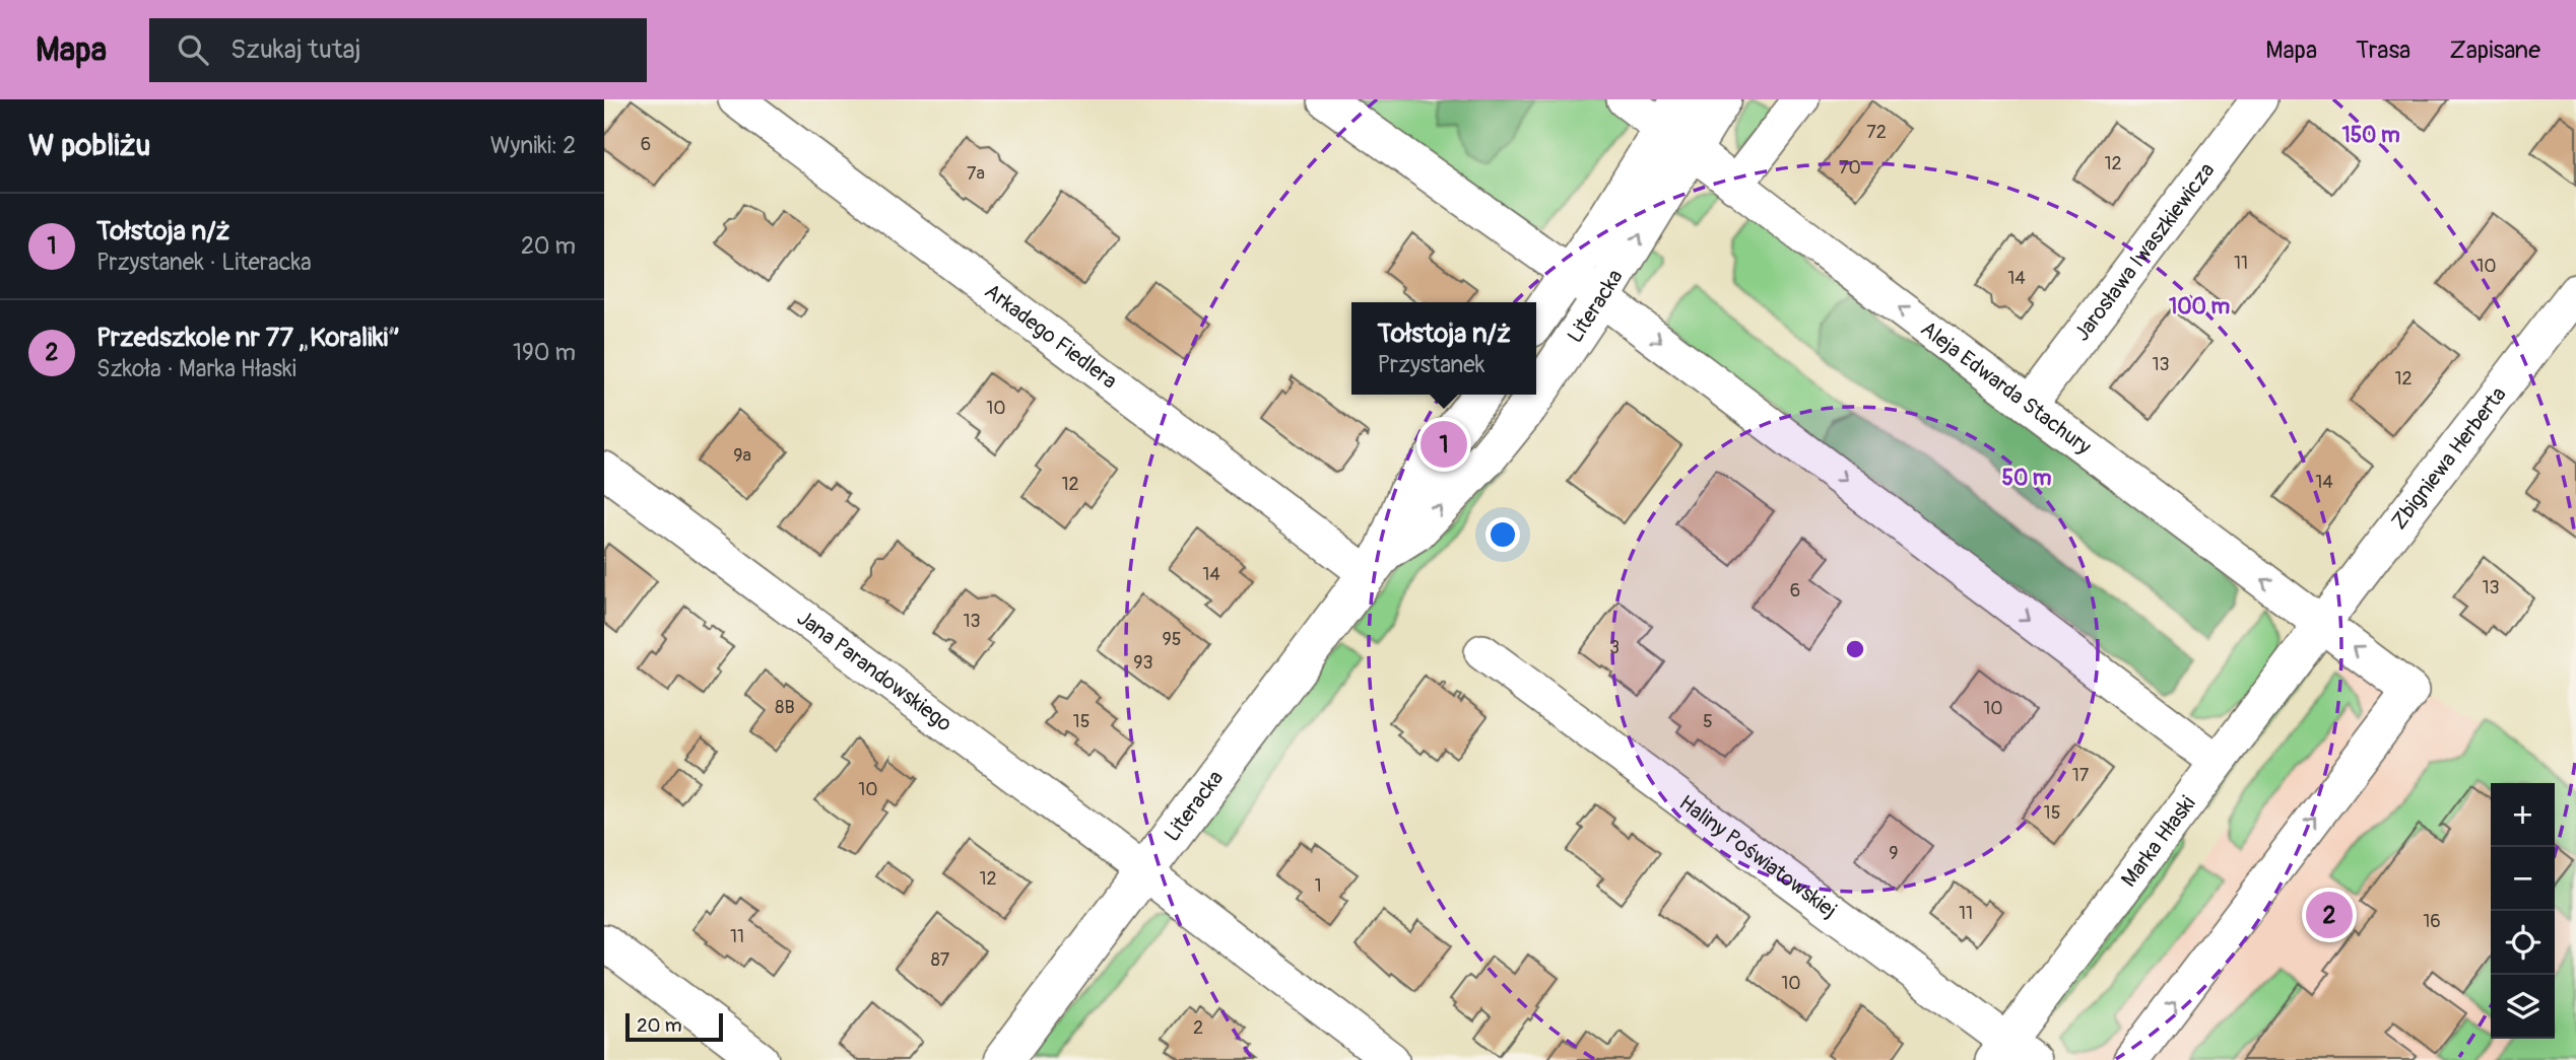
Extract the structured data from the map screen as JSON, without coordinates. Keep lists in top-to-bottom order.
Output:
{
  "streets": {
    "street": [
      "Jarosława Iwaszkiewicza",
      "Literacka",
      "Arkadego Fiedlera",
      "Aleja Edwarda Stachury",
      "Zbigniewa Herberta",
      "Jana Parandowskiego",
      "Marka Hłaski",
      "Haliny Poświatowskiej"
    ]
  },
  "crossings": [
    ["Jarosława Iwaszkiewicza", "Aleja Edwarda Stachury"],
    ["Literacka", "Arkadego Fiedlera"],
    ["Literacka", "Aleja Edwarda Stachury"],
    ["Literacka", "Jana Parandowskiego"],
    ["Aleja Edwarda Stachury", "Zbigniewa Herberta"],
    ["Aleja Edwarda Stachury", "Marka Hłaski"],
    ["Zbigniewa Herberta", "Marka Hłaski"],
    ["Marka Hłaski", "Haliny Poświatowskiej"]
  ],
  "house_numbers": [
    "72",
    "6",
    "12",
    "70",
    "7a",
    "11",
    "10",
    "14",
    "13",
    "12",
    "10",
    "9a",
    "14",
    "12",
    "14",
    "13",
    "6",
    "13",
    "95",
    "3",
    "93",
    "8B",
    "10",
    "15",
    "5",
    "17",
    "10",
    "15",
    "9",
    "12",
    "1",
    "11",
    "16",
    "11",
    "87",
    "10",
    "2"
  ],
  "scale_bar": "20 m",
  "page": {
    "header": "Mapa",
    "search": "Szukaj tutaj",
    "nav": ["Mapa", "Trasa", "Zapisane"],
    "heading": ["W pobliżu", "Wyniki: 2"],
    "list": [
      {
        "mark": "1",
        "name": "Tołstoja n/ż",
        "note": "Przystanek · Literacka",
        "value": "20 m"
      },
      {
        "mark": "2",
        "name": "Przedszkole nr 77 „Koraliki”",
        "note": "Szkoła · Marka Hłaski",
        "value": "190 m"
      }
    ],
    "popup": ["Tołstoja n/ż", "Przystanek"],
    "pins": ["1", "2"],
    "map_buttons": ["+", "−"],
    "scale": "20 m"
  },
  "rings": ["150 m", "100 m", "50 m"]
}
